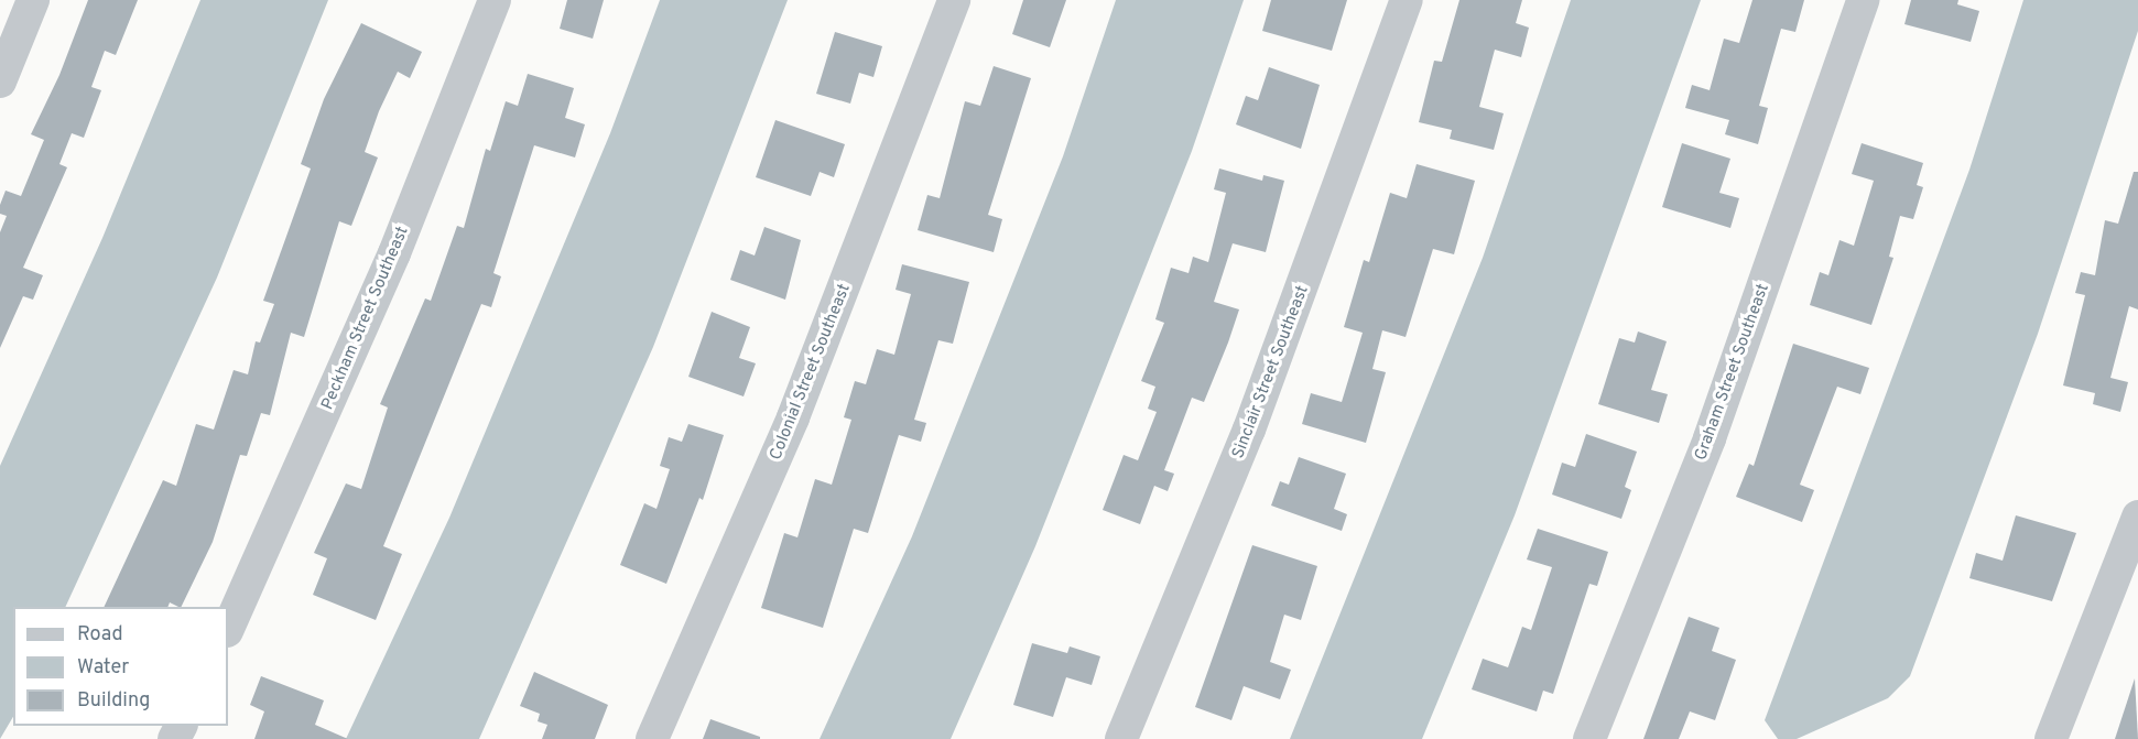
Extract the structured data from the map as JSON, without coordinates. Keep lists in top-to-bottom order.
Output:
{
  "streets": {
    "street": [
      "Peckham Street Southeast",
      "Colonial Street Southeast",
      "Sinclair Street Southeast",
      "Graham Street Southeast"
    ]
  },
  "legend": ["Road", "Water", "Building"]
}
